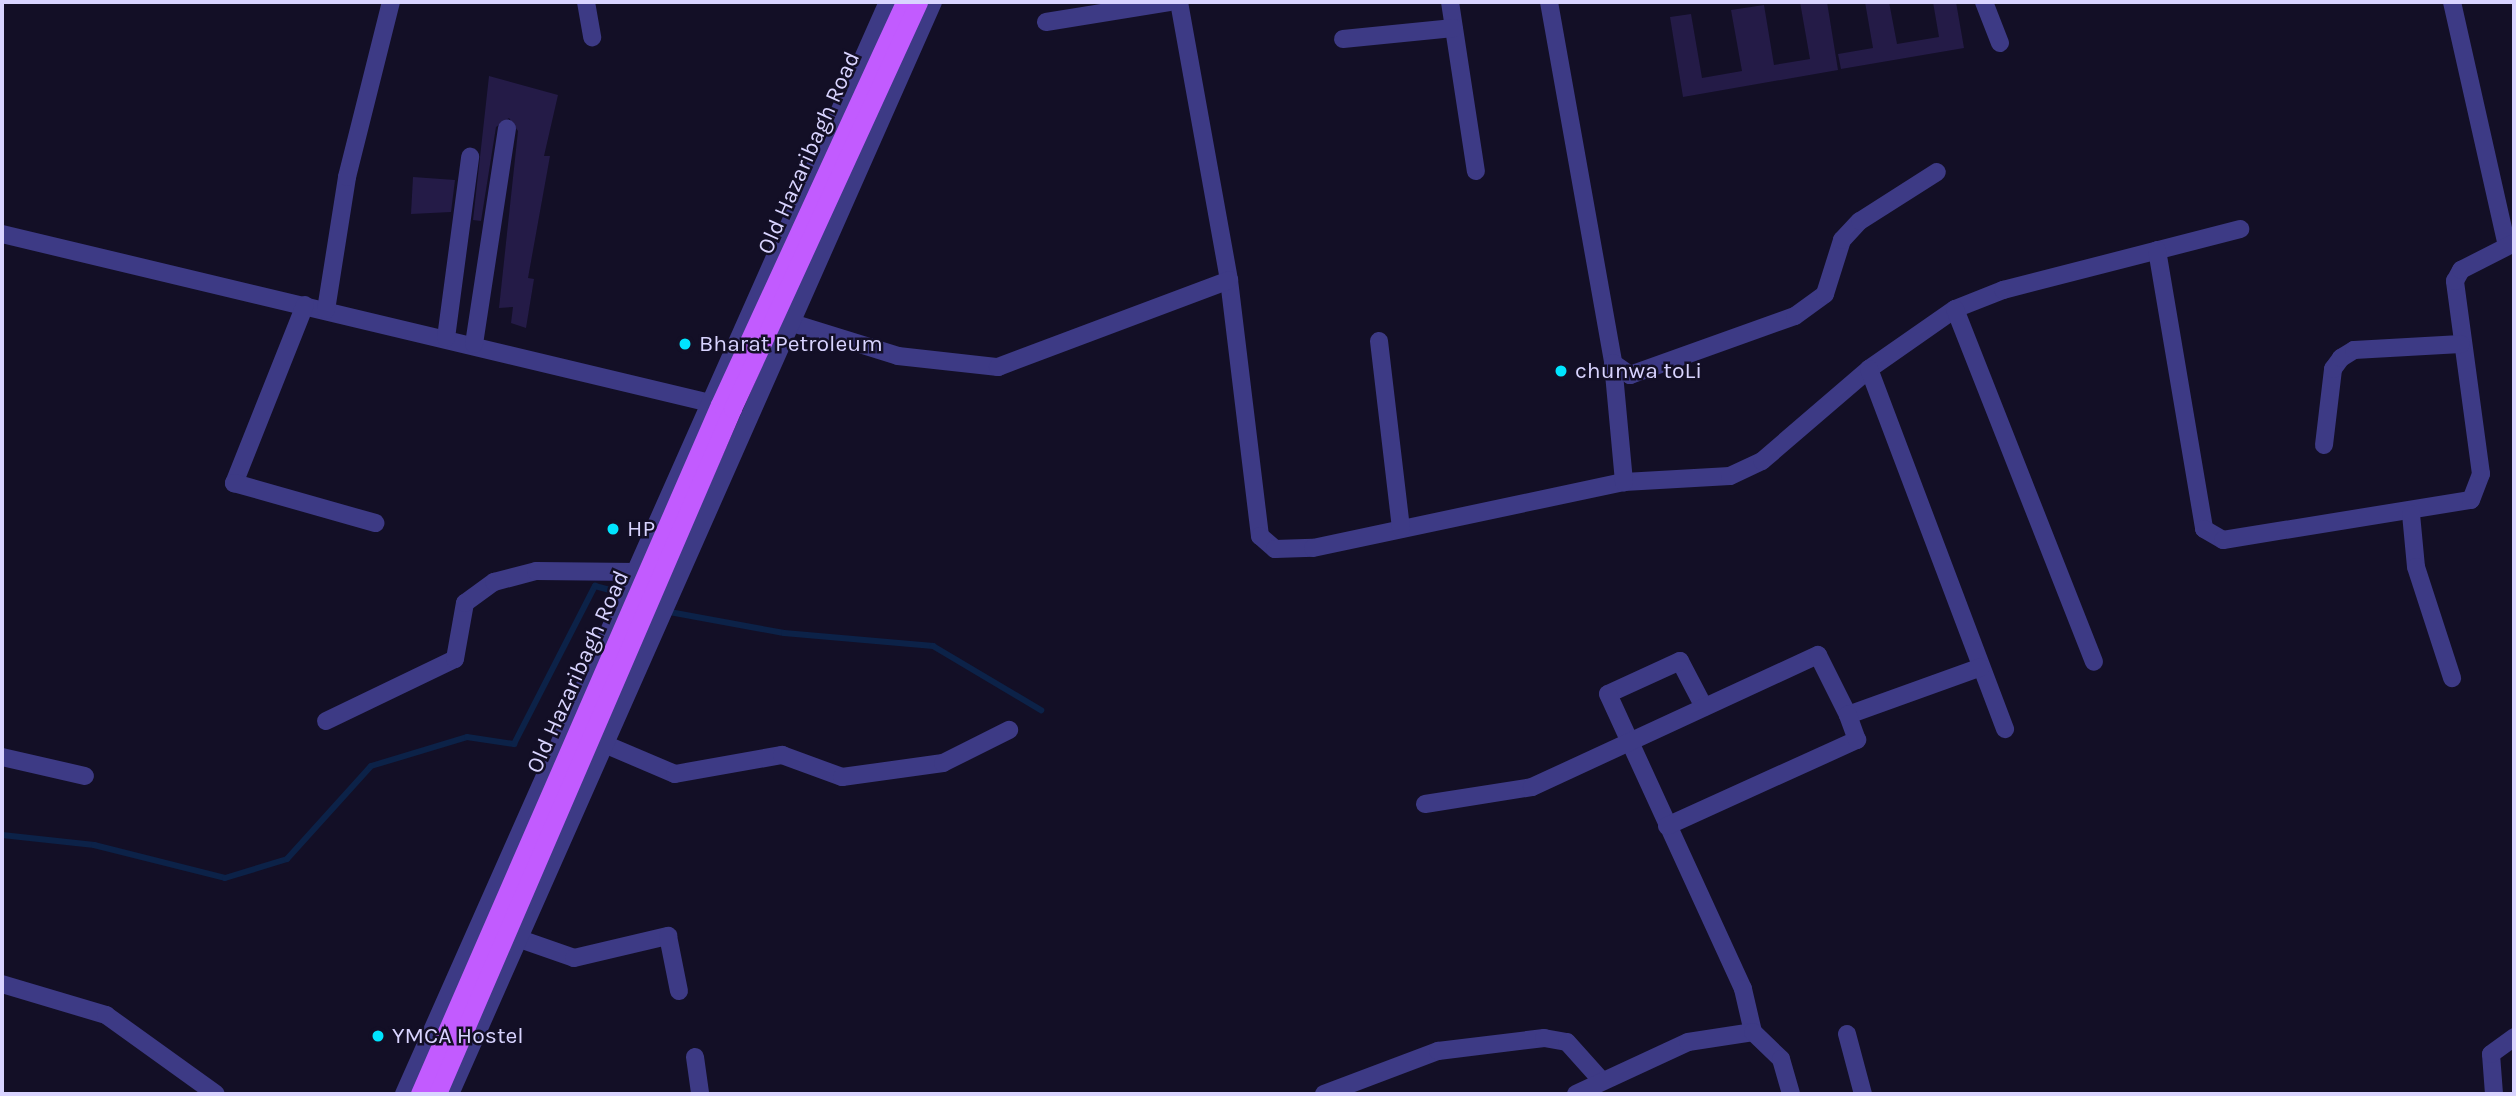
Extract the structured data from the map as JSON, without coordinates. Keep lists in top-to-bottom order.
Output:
{
  "streets": {
    "main road": ["Old Hazaribagh Road"]
  },
  "places": [
    "Bharat Petroleum",
    "chunwa toLi",
    "HP",
    "YMCA Hostel"
  ]
}
